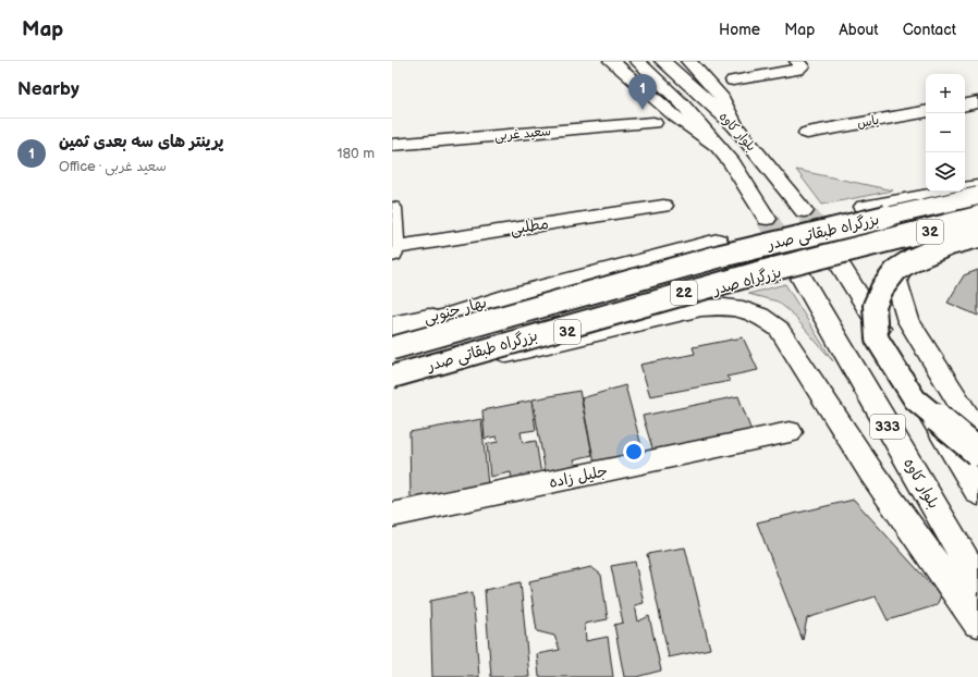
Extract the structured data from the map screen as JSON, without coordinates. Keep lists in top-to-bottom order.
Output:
{
  "streets": {
    "main road": [
      "یاس",
      "بلوار کاوه",
      "سعید غربی",
      "مطلبی",
      "بزرگراه طبقاتی صدر",
      "32",
      "بزرگراه صدر",
      "22",
      "بهار جنوبی",
      "333",
      "جلیل زاده"
    ]
  },
  "crossings": [
    ["بزرگراه طبقاتی صدر", "بزرگراه صدر"],
    ["32", "بهار جنوبی"]
  ],
  "page": {
    "header": "Map",
    "nav": [
      "Home",
      "Map",
      "About",
      "Contact"
    ],
    "heading": "Nearby",
    "map_buttons": ["+", "−"],
    "pins": "1",
    "list": [
      {
        "mark": "1",
        "name": "پرینتر های سه بعدی ثمین",
        "note": "Office · سعید غربی",
        "value": "180 m"
      }
    ]
  }
}
